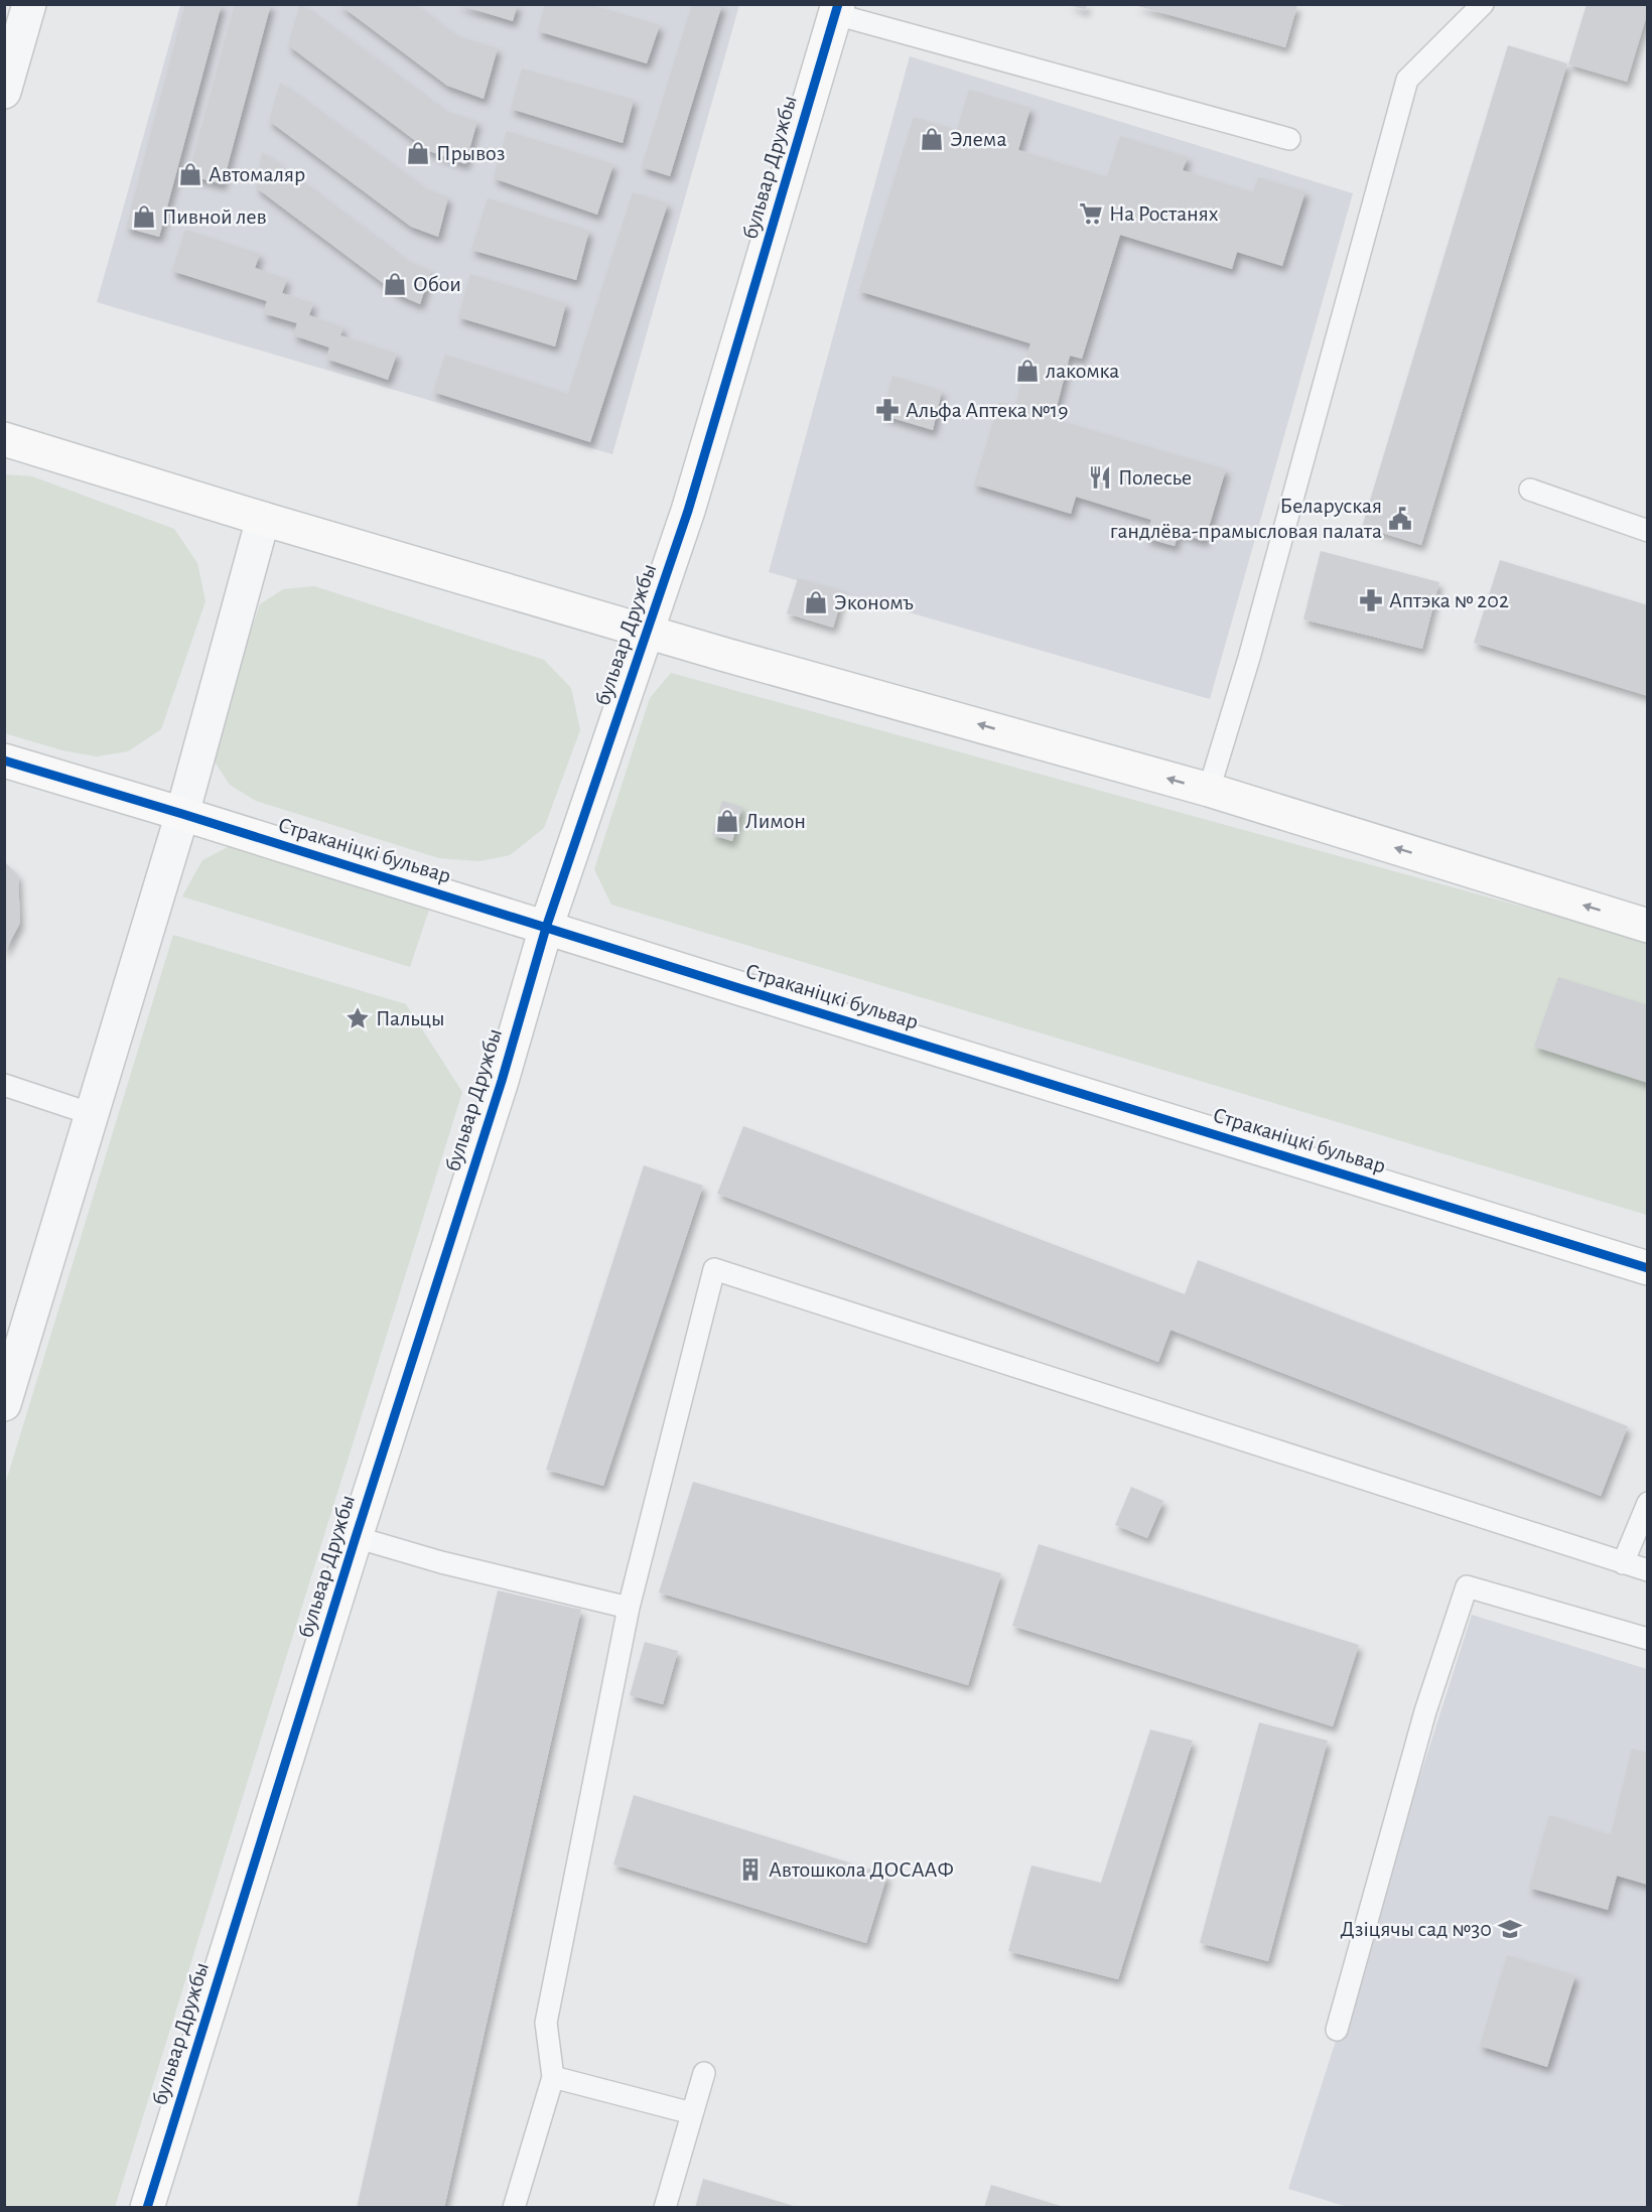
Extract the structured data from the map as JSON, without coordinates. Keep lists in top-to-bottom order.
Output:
{
  "streets": {
    "street": ["бульвар Дружбы", "Страканіцкі бульвар"]
  },
  "crossings": [
    ["бульвар Дружбы", "Страканіцкі бульвар"]
  ],
  "places": {
    "shop": [
      "Элема",
      "Прывоз",
      "Автомаляр",
      "Пивной лев",
      "Обои",
      "лакомка",
      "Экономъ",
      "Лимон"
    ],
    "supermarket": ["На Ростанях"],
    "pharmacy": ["Альфа Аптека №19", "Аптэка № 202"],
    "restaurant": ["Полесье"],
    "public building": ["Беларуская гандлёва-прамысловая палата"],
    "place": ["Пальцы"],
    "building": ["Автошкола ДОСААФ"],
    "school or university": ["Дзіцячы сад №30"]
  }
}
